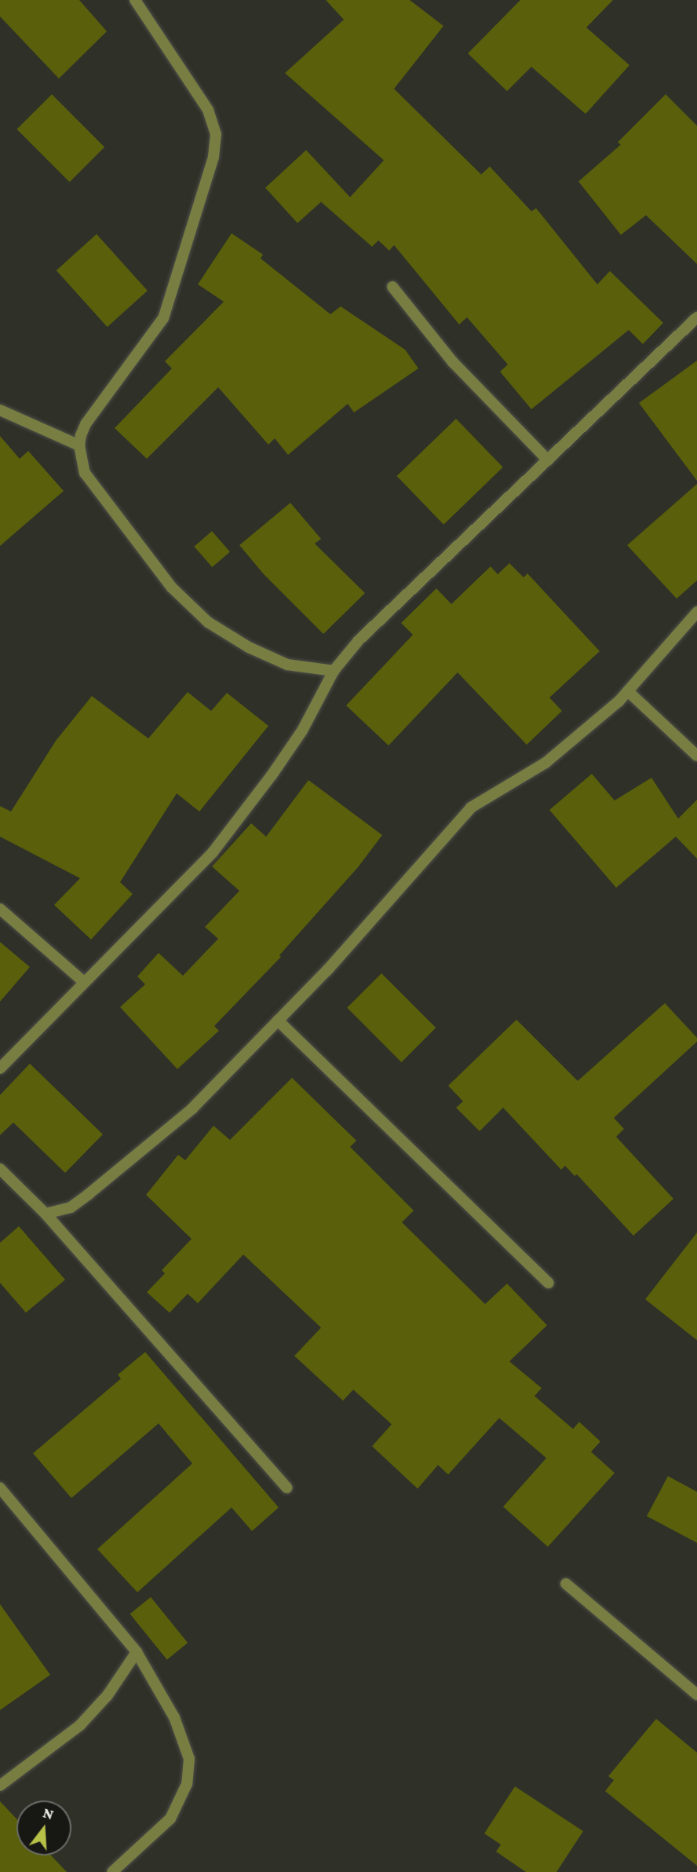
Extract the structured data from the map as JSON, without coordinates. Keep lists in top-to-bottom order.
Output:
{
  "north": "top"
}
